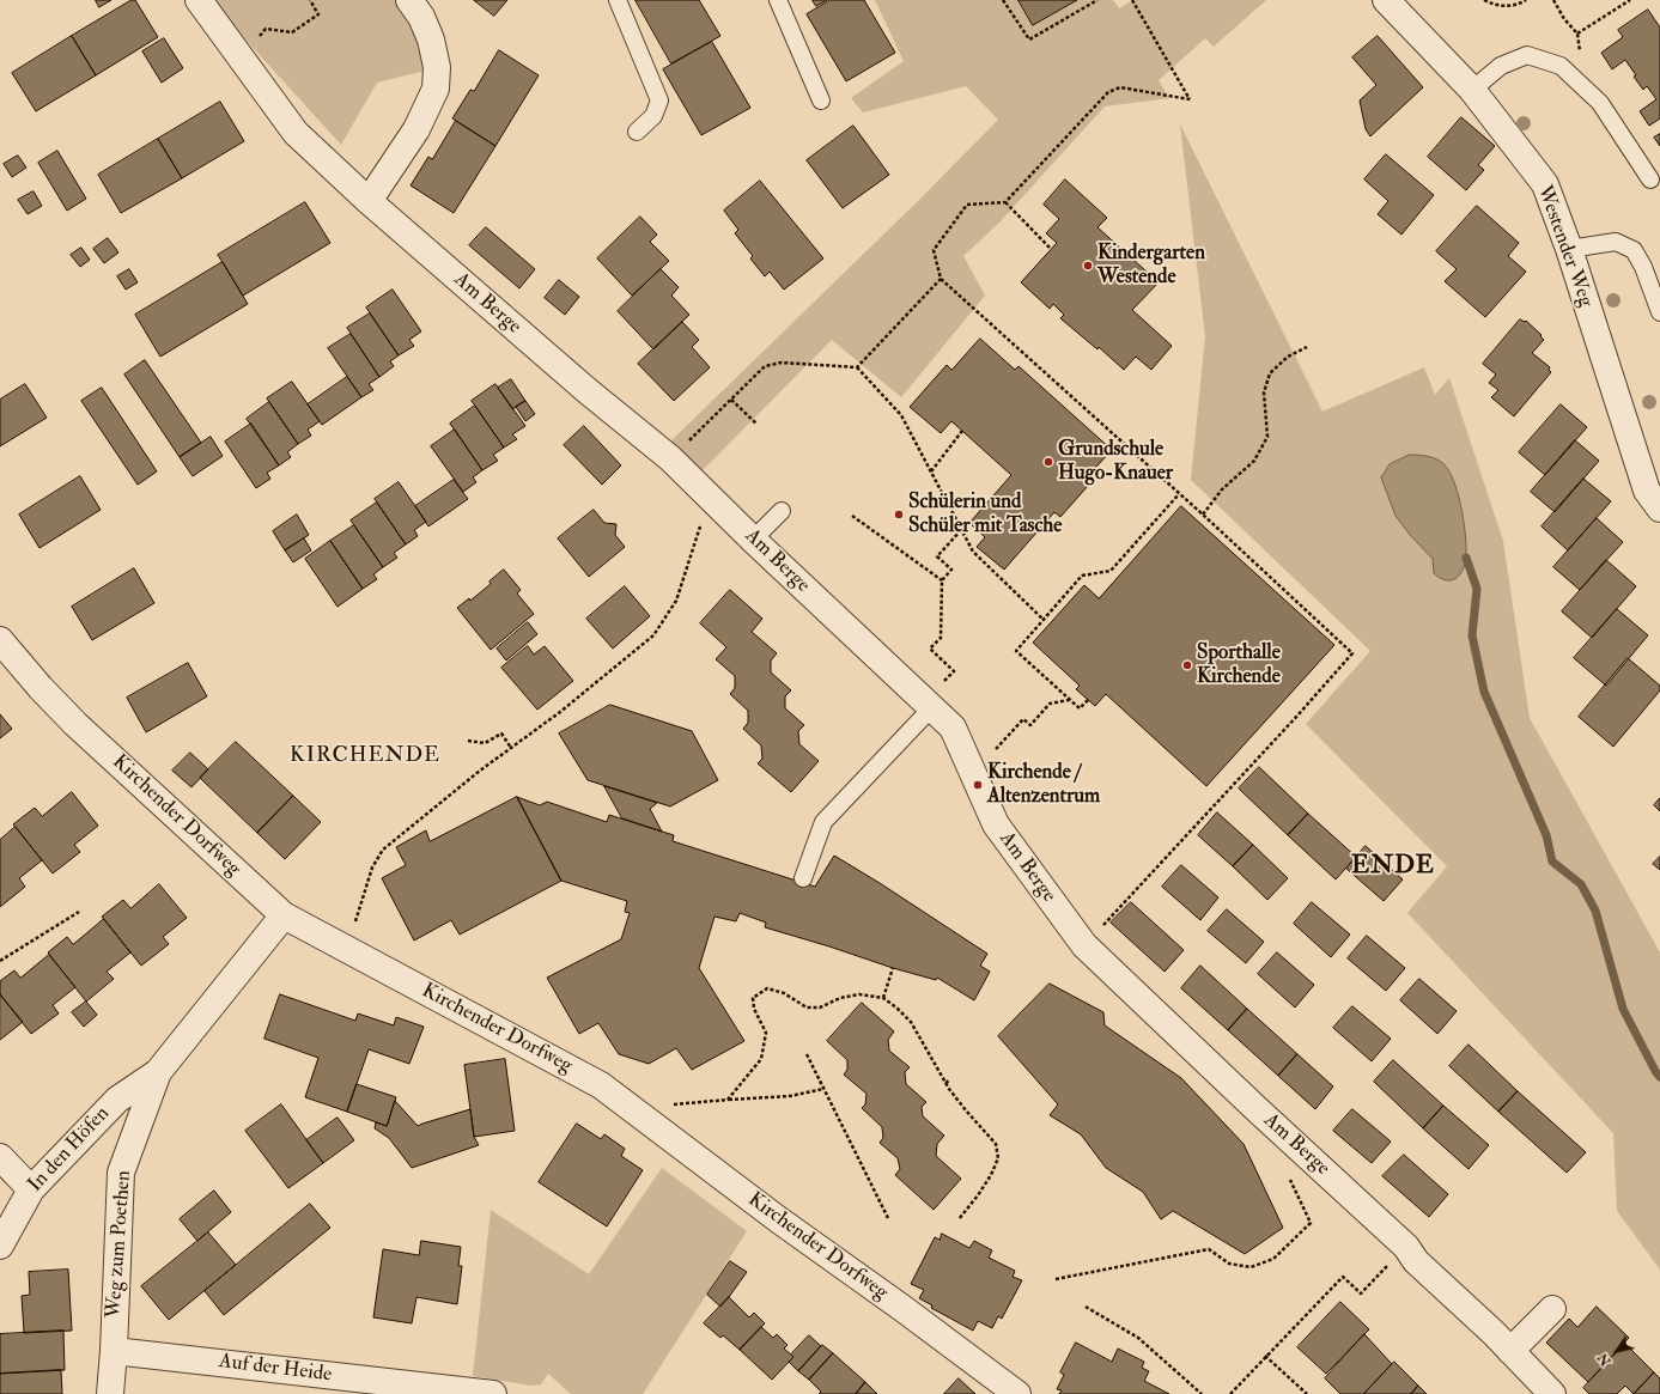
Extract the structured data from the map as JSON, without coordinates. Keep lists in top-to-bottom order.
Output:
{
  "streets": {
    "street": [
      "Westender Weg",
      "Am Berge",
      "Kirchender Dorfweg",
      "In den Höfen",
      "Weg zum Poethen",
      "Auf der Heide"
    ]
  },
  "crossings": [
    ["Kirchender Dorfweg", "Weg zum Poethen"],
    ["In den Höfen", "Weg zum Poethen"],
    ["Weg zum Poethen", "Auf der Heide"]
  ],
  "districts": ["KIRCHENDE", "ENDE"],
  "places": [
    "Kindergarten Westende",
    "Grundschule Hugo-Knauer",
    "Schülerin und Schüler mit Tasche",
    "Sporthalle Kirchende",
    "Kirchende / Altenzentrum"
  ],
  "north": "bottom left"
}
